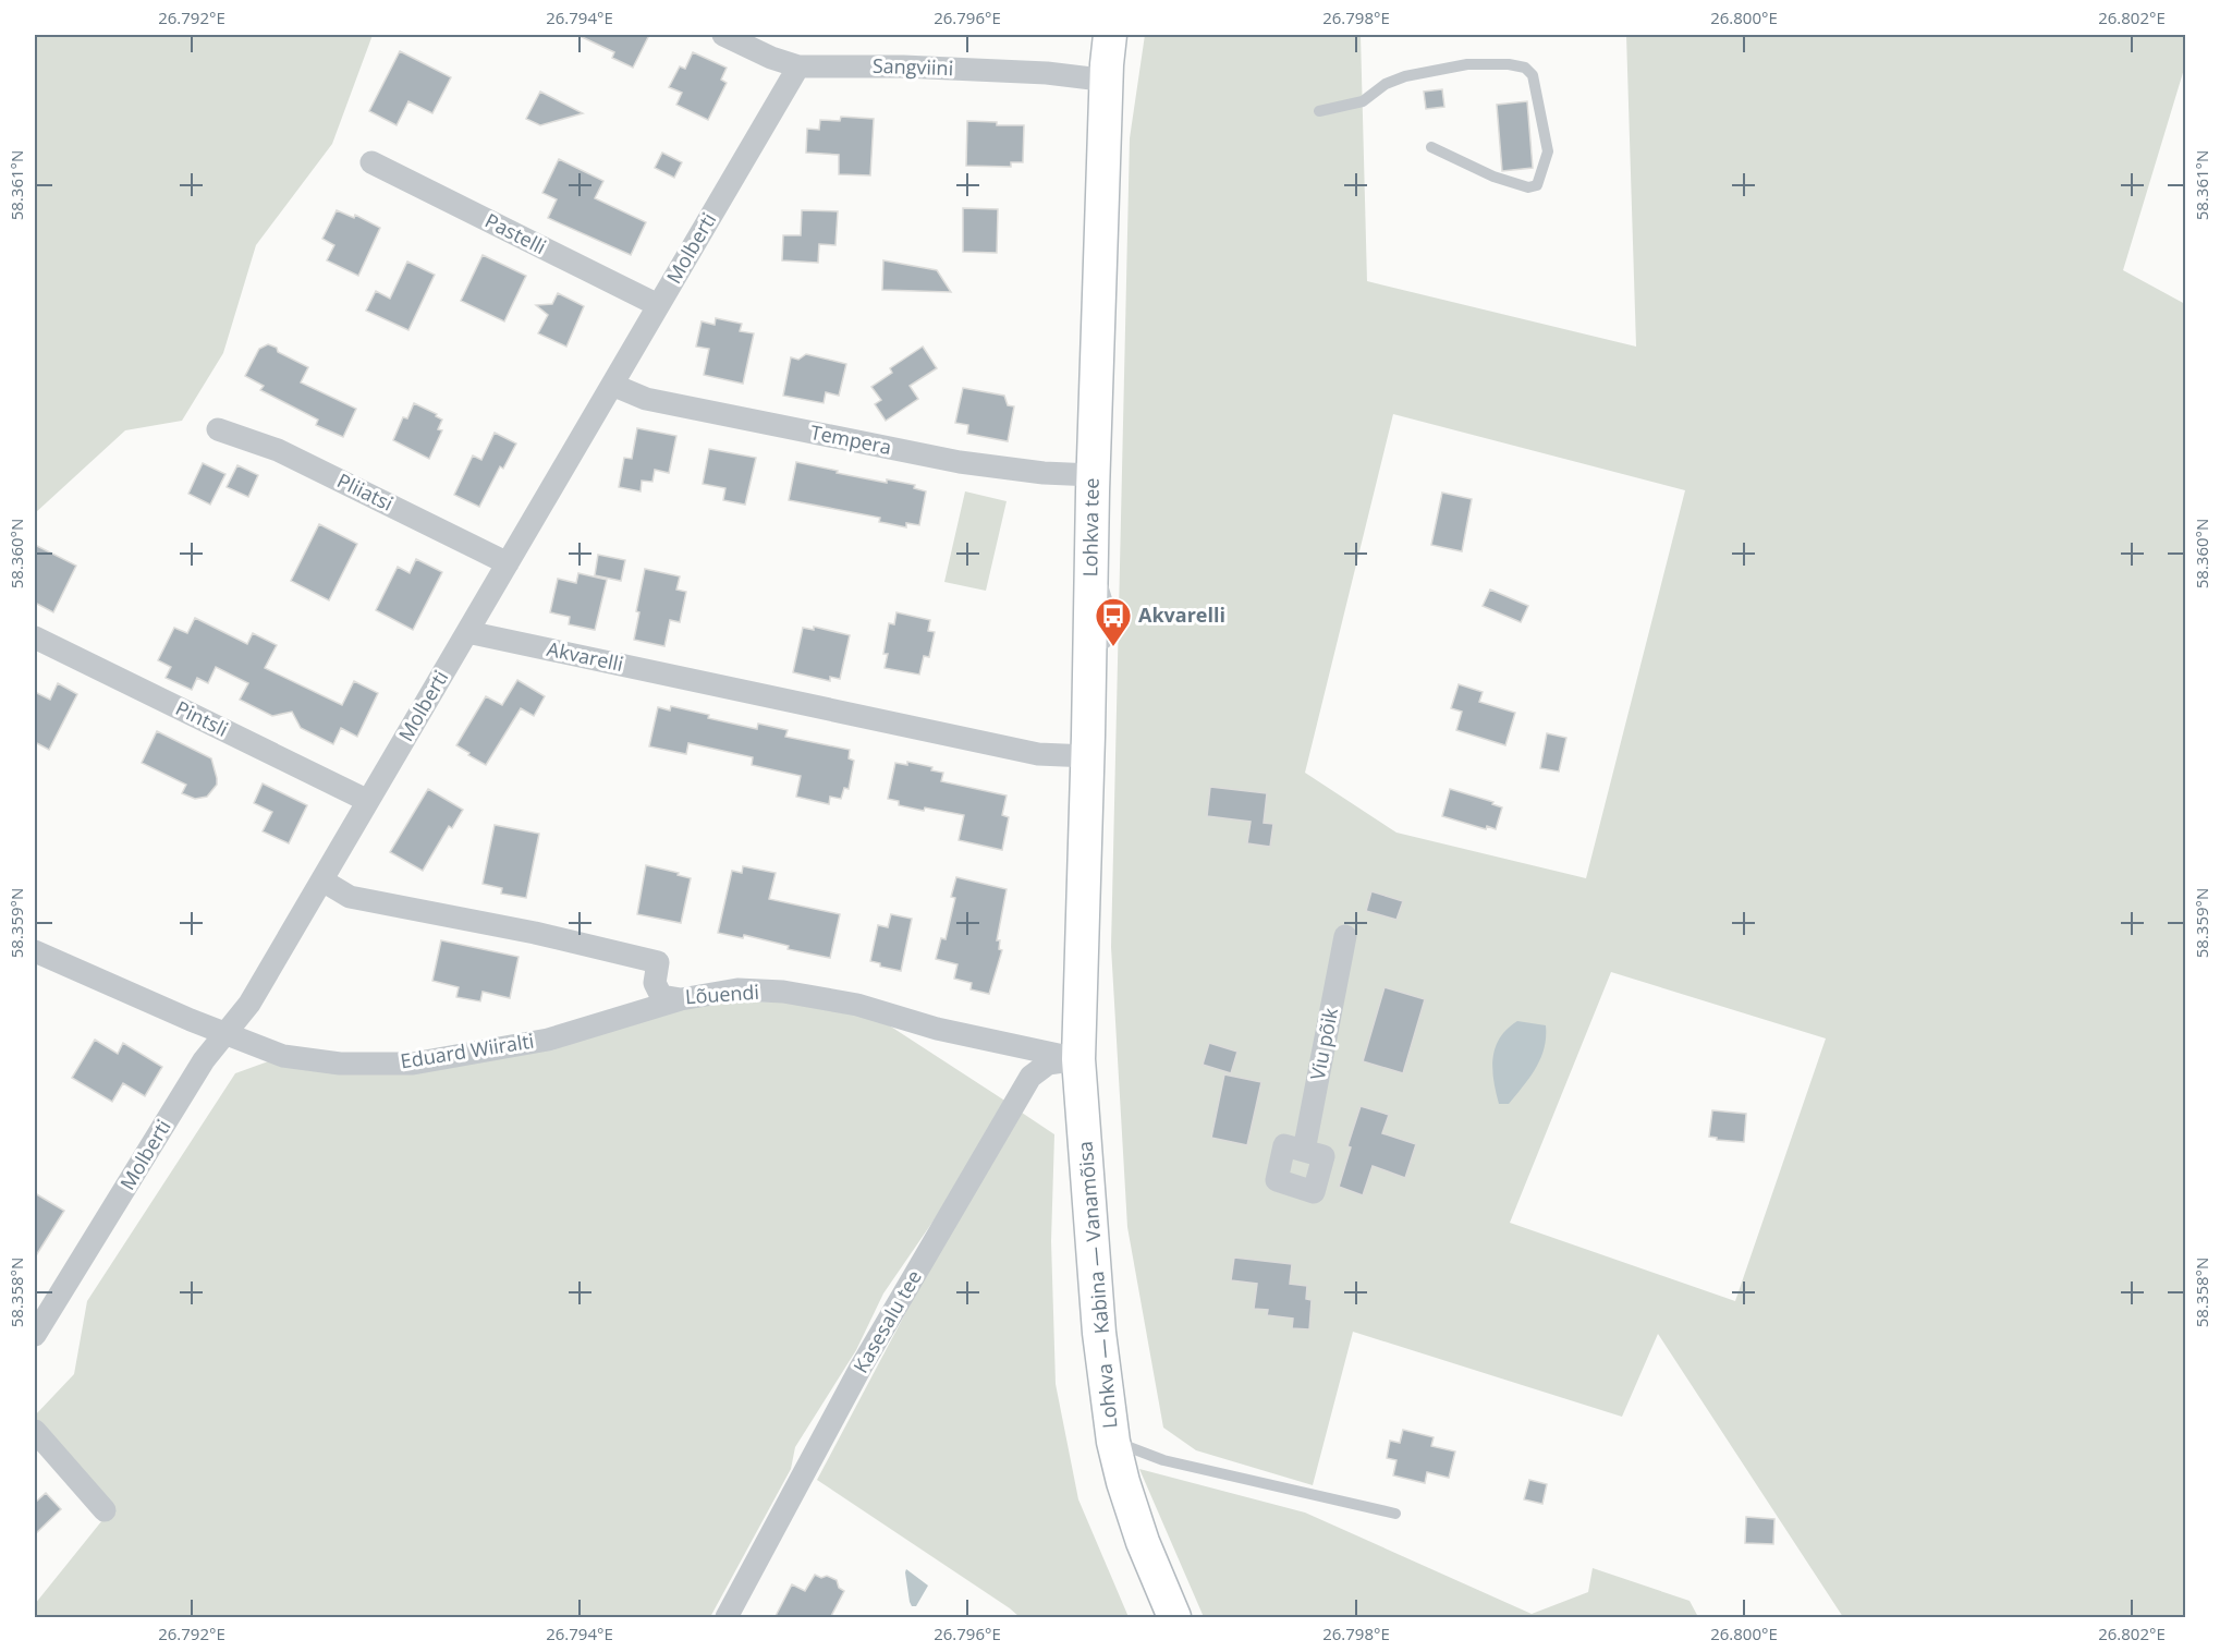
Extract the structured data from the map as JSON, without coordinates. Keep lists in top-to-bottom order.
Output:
{
  "streets": {
    "street": [
      "Sangviini",
      "Pastelli",
      "Molberti",
      "Tempera",
      "Pliiatsi",
      "Lohkva tee",
      "Akvarelli",
      "Pintsli",
      "Lõuendi",
      "Viu põik",
      "Eduard Wiiralti",
      "Lohkva — Kabina — Vanamõisa",
      "Kasesalu tee"
    ]
  },
  "crossings": [
    ["Sangviini", "Molberti"],
    ["Sangviini", "Lohkva tee"],
    ["Pastelli", "Molberti"],
    ["Molberti", "Tempera"],
    ["Molberti", "Pliiatsi"],
    ["Molberti", "Akvarelli"],
    ["Molberti", "Pintsli"],
    ["Molberti", "Lõuendi"],
    ["Molberti", "Eduard Wiiralti"],
    ["Tempera", "Lohkva tee"],
    ["Lohkva tee", "Akvarelli"],
    ["Lohkva tee", "Lõuendi"],
    ["Lohkva tee", "Lohkva — Kabina — Vanamõisa"],
    ["Lohkva tee", "Kasesalu tee"],
    ["Lõuendi", "Eduard Wiiralti"],
    ["Lõuendi", "Lohkva — Kabina — Vanamõisa"],
    ["Lõuendi", "Kasesalu tee"],
    ["Lohkva — Kabina — Vanamõisa", "Kasesalu tee"]
  ],
  "places": {
    "bus stop": ["Akvarelli"]
  },
  "coordinates": [
    "26.792°E",
    "26.794°E",
    "26.796°E",
    "26.798°E",
    "26.800°E",
    "26.802°E",
    "58.361°N",
    "58.360°N",
    "58.359°N",
    "58.358°N"
  ]
}
